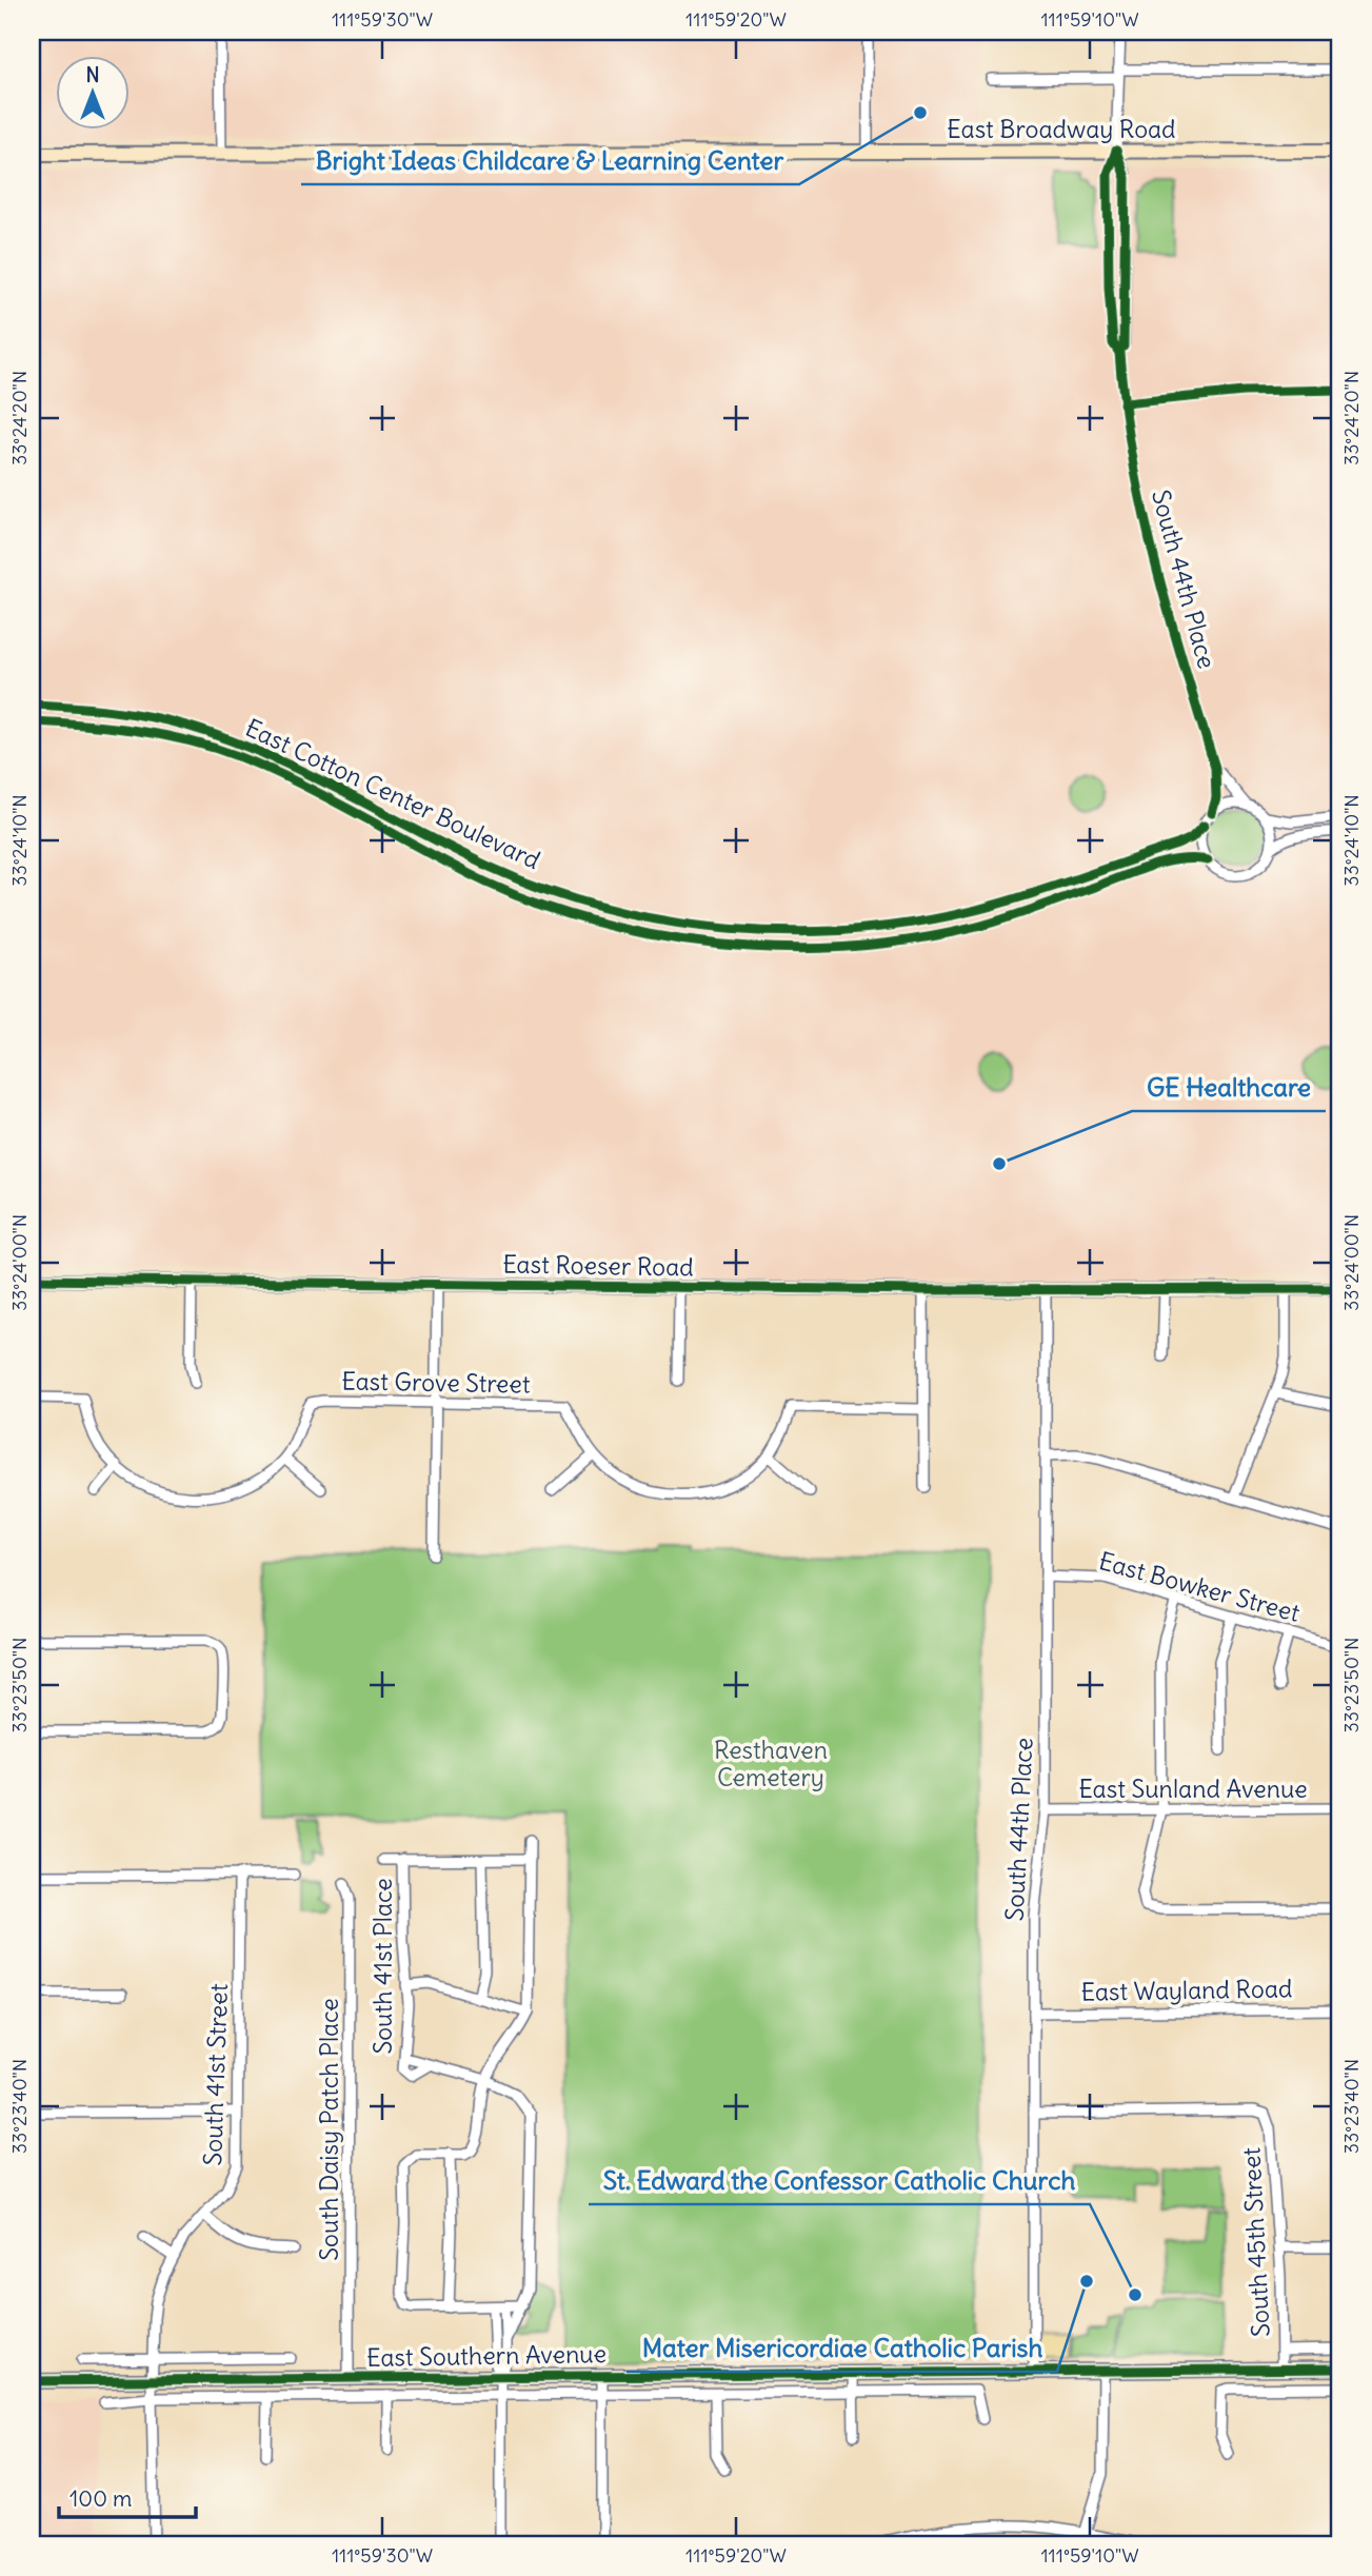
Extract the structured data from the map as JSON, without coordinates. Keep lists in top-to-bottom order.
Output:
{
  "streets": {
    "main road": ["East Broadway Road", "East Southern Avenue"],
    "street": [
      "South 44th Place",
      "East Cotton Center Boulevard",
      "East Roeser Road",
      "East Grove Street",
      "East Bowker Street",
      "East Sunland Avenue",
      "South 41st Place",
      "East Wayland Road",
      "South 41st Street",
      "South Daisy Patch Place",
      "South 45th Street"
    ]
  },
  "crossings": [
    ["East Broadway Road", "South 44th Place"],
    ["South 44th Place", "East Cotton Center Boulevard"],
    ["South 44th Place", "East Roeser Road"],
    ["South 44th Place", "East Bowker Street"],
    ["South 44th Place", "East Sunland Avenue"],
    ["South 44th Place", "East Wayland Road"],
    ["South 44th Place", "South 45th Street"],
    ["South 44th Place", "East Southern Avenue"],
    ["South 41st Street", "East Southern Avenue"],
    ["South Daisy Patch Place", "East Southern Avenue"],
    ["South 45th Street", "East Southern Avenue"]
  ],
  "parks": ["Resthaven Cemetery"],
  "places": [
    "Bright Ideas Childcare & Learning Center",
    "GE Healthcare",
    "Mater Misericordiae Catholic Parish",
    "St. Edward the Confessor Catholic Church"
  ],
  "scale_bar": "100 m",
  "north": "top",
  "coordinates": [
    "111°59'30\"W",
    "111°59'20\"W",
    "111°59'10\"W",
    "33°24'20\"N",
    "33°24'10\"N",
    "33°24'00\"N",
    "33°23'50\"N",
    "33°23'40\"N"
  ]
}
